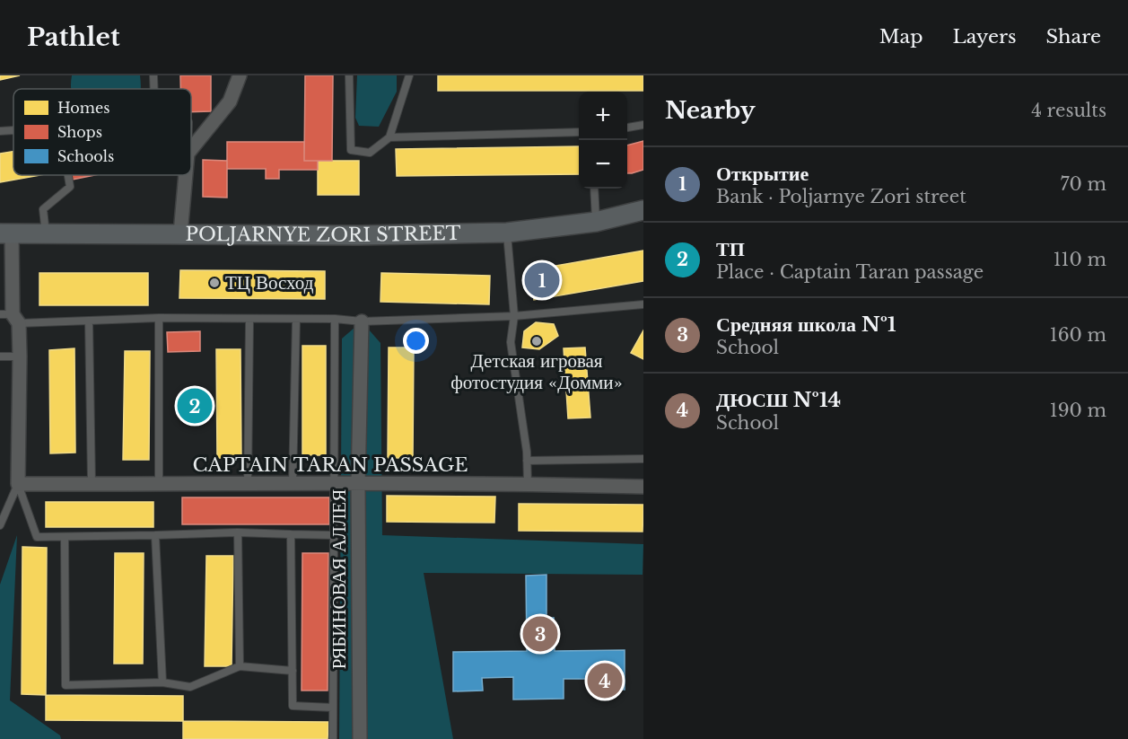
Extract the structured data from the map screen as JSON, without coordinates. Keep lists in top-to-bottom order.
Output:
{
  "streets": {
    "main road": ["POLJARNYE ZORI STREET"],
    "street": ["CAPTAIN TARAN PASSAGE", "РЯБИНОВАЯ АЛЛЕЯ"]
  },
  "crossings": [
    ["CAPTAIN TARAN PASSAGE", "РЯБИНОВАЯ АЛЛЕЯ"]
  ],
  "places": ["ТЦ Восход", "Детская игровая фотостудия «Домми»"],
  "legend": ["Homes", "Shops", "Schools"],
  "page": {
    "header": "Pathlet",
    "nav": ["Map", "Layers", "Share"],
    "heading": ["Nearby", "4 results"],
    "map_buttons": ["+", "−"],
    "list": [
      {
        "mark": "1",
        "name": "Открытие",
        "note": "Bank · Poljarnye Zori street",
        "value": "70 m"
      },
      {
        "mark": "2",
        "name": "ТП",
        "note": "Place · Captain Taran passage",
        "value": "110 m"
      },
      {
        "mark": "3",
        "name": "Средняя школа №1",
        "note": "School",
        "value": "160 m"
      },
      {
        "mark": "4",
        "name": "ДЮСШ №14",
        "note": "School",
        "value": "190 m"
      }
    ],
    "pins": [
      "1",
      "2",
      "3",
      "4"
    ]
  }
}
